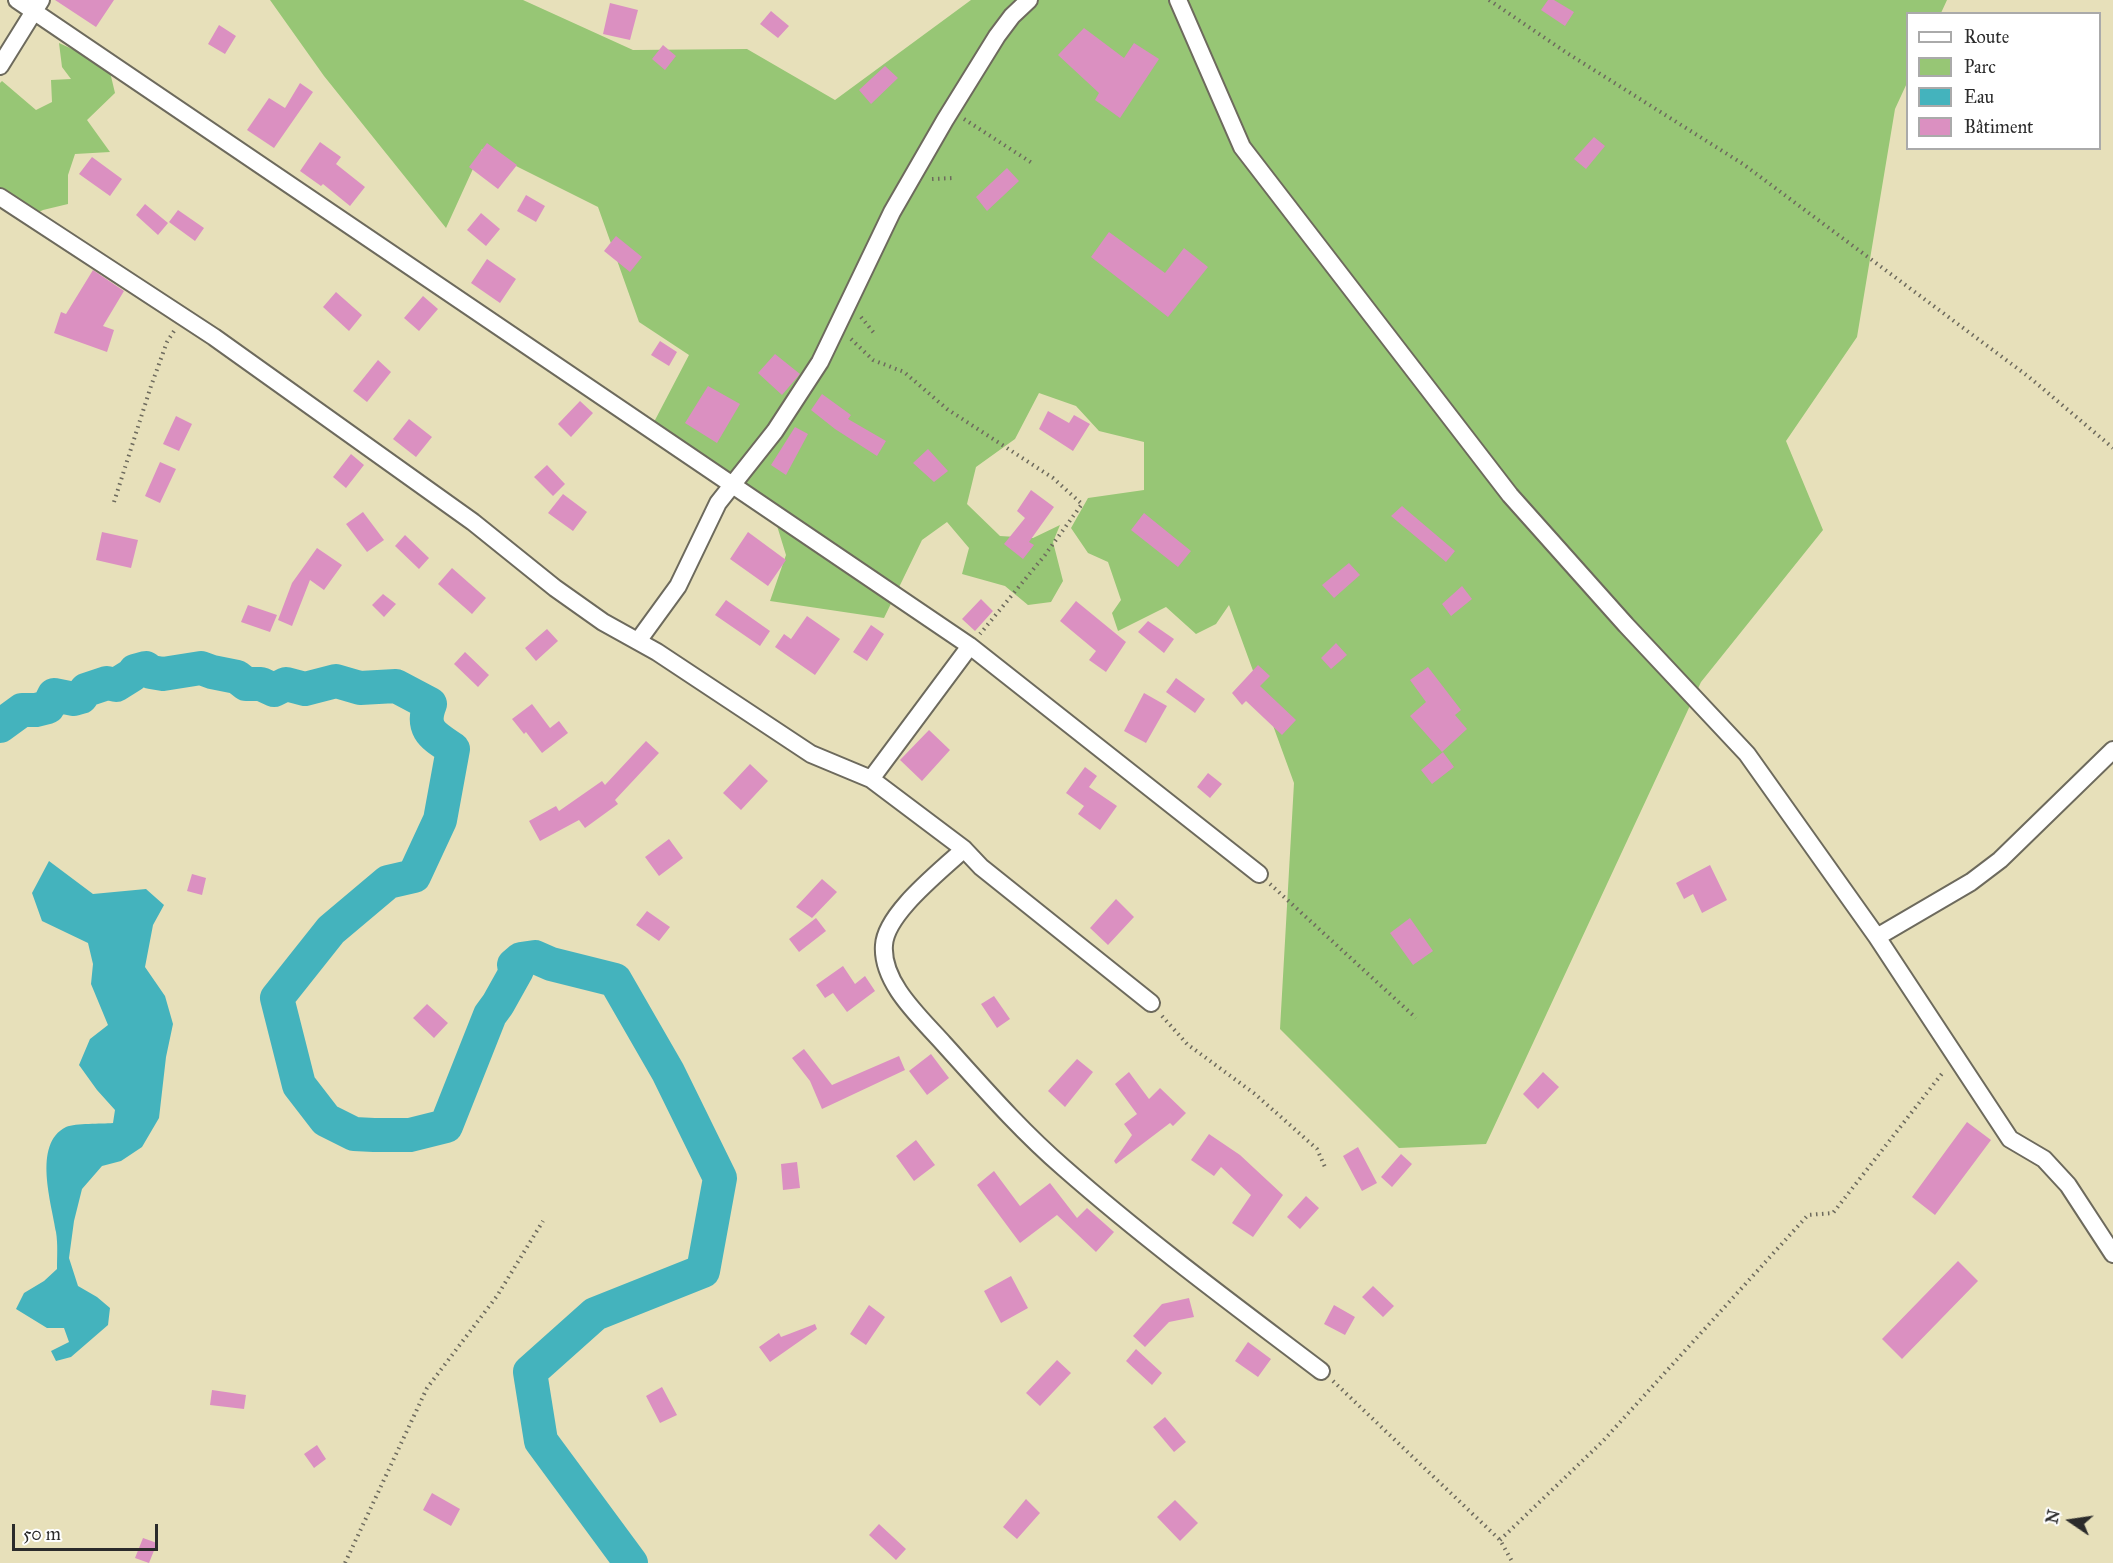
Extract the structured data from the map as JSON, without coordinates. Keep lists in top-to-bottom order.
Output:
{
  "legend": [
    "Route",
    "Parc",
    "Eau",
    "Bâtiment"
  ],
  "scale_bar": "50 m",
  "north": "left"
}
